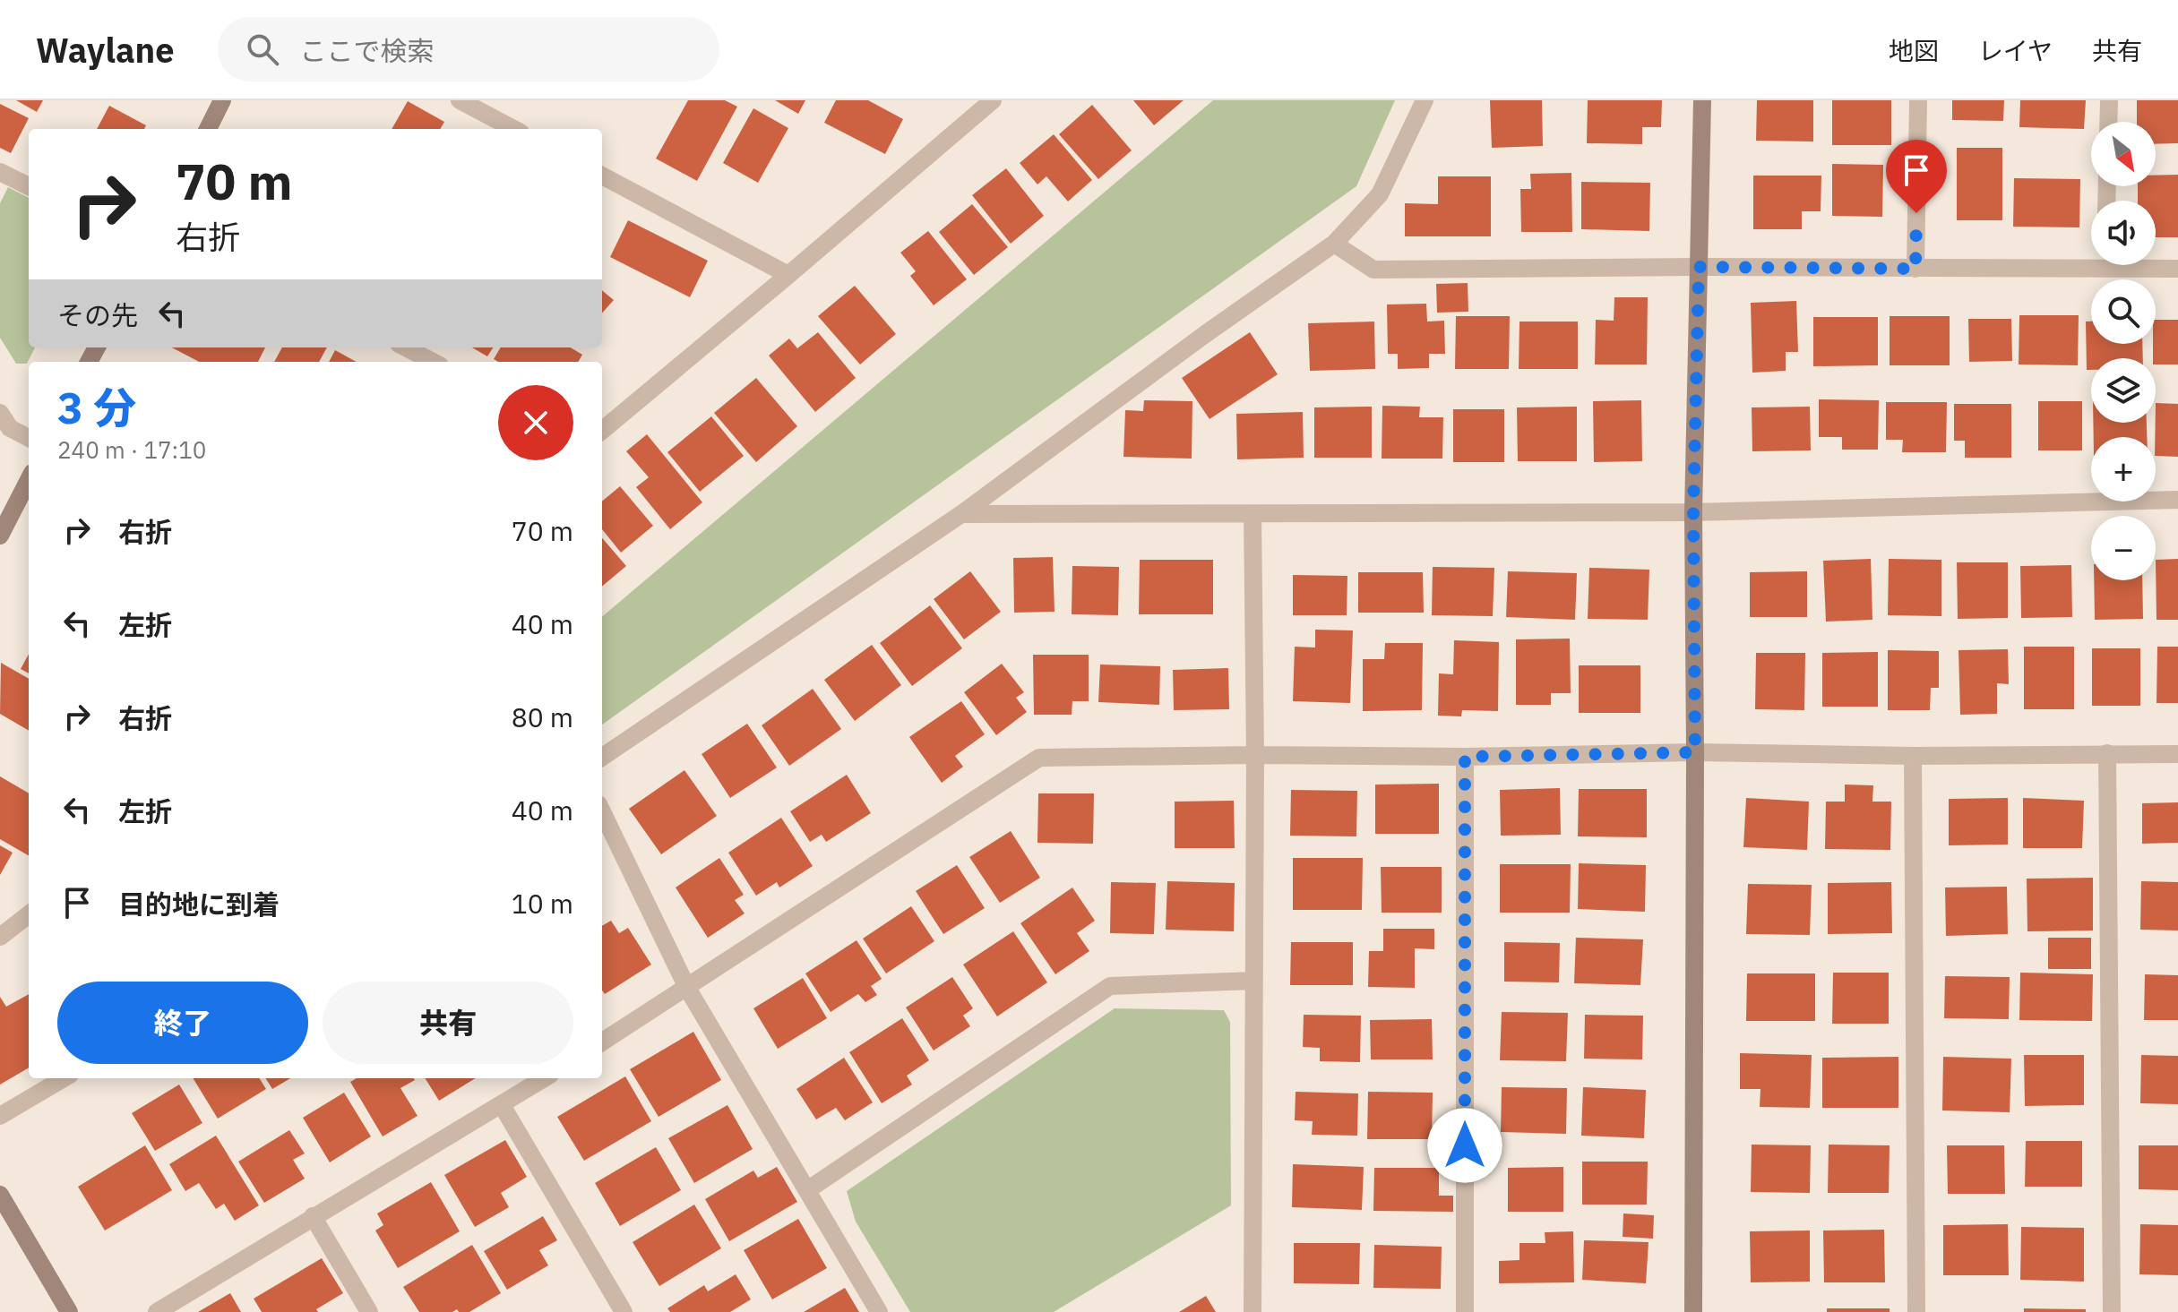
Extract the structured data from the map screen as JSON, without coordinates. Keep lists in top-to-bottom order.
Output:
{
  "north": "bottom right",
  "page": {
    "header": "Waylane",
    "search": "ここで検索",
    "nav": ["地図", "レイヤ", "共有"],
    "map_buttons": ["+", "−"],
    "turn": ["70 m", "右折"],
    "then": "その先",
    "heading": ["3 分", "240 m · 17:10"],
    "list": [
      {
        "name": "右折",
        "value": "70 m"
      },
      {
        "name": "左折",
        "value": "40 m"
      },
      {
        "name": "右折",
        "value": "80 m"
      },
      {
        "name": "左折",
        "value": "40 m"
      },
      {
        "name": "目的地に到着",
        "value": "10 m"
      }
    ],
    "buttons": ["終了", "共有"]
  }
}
